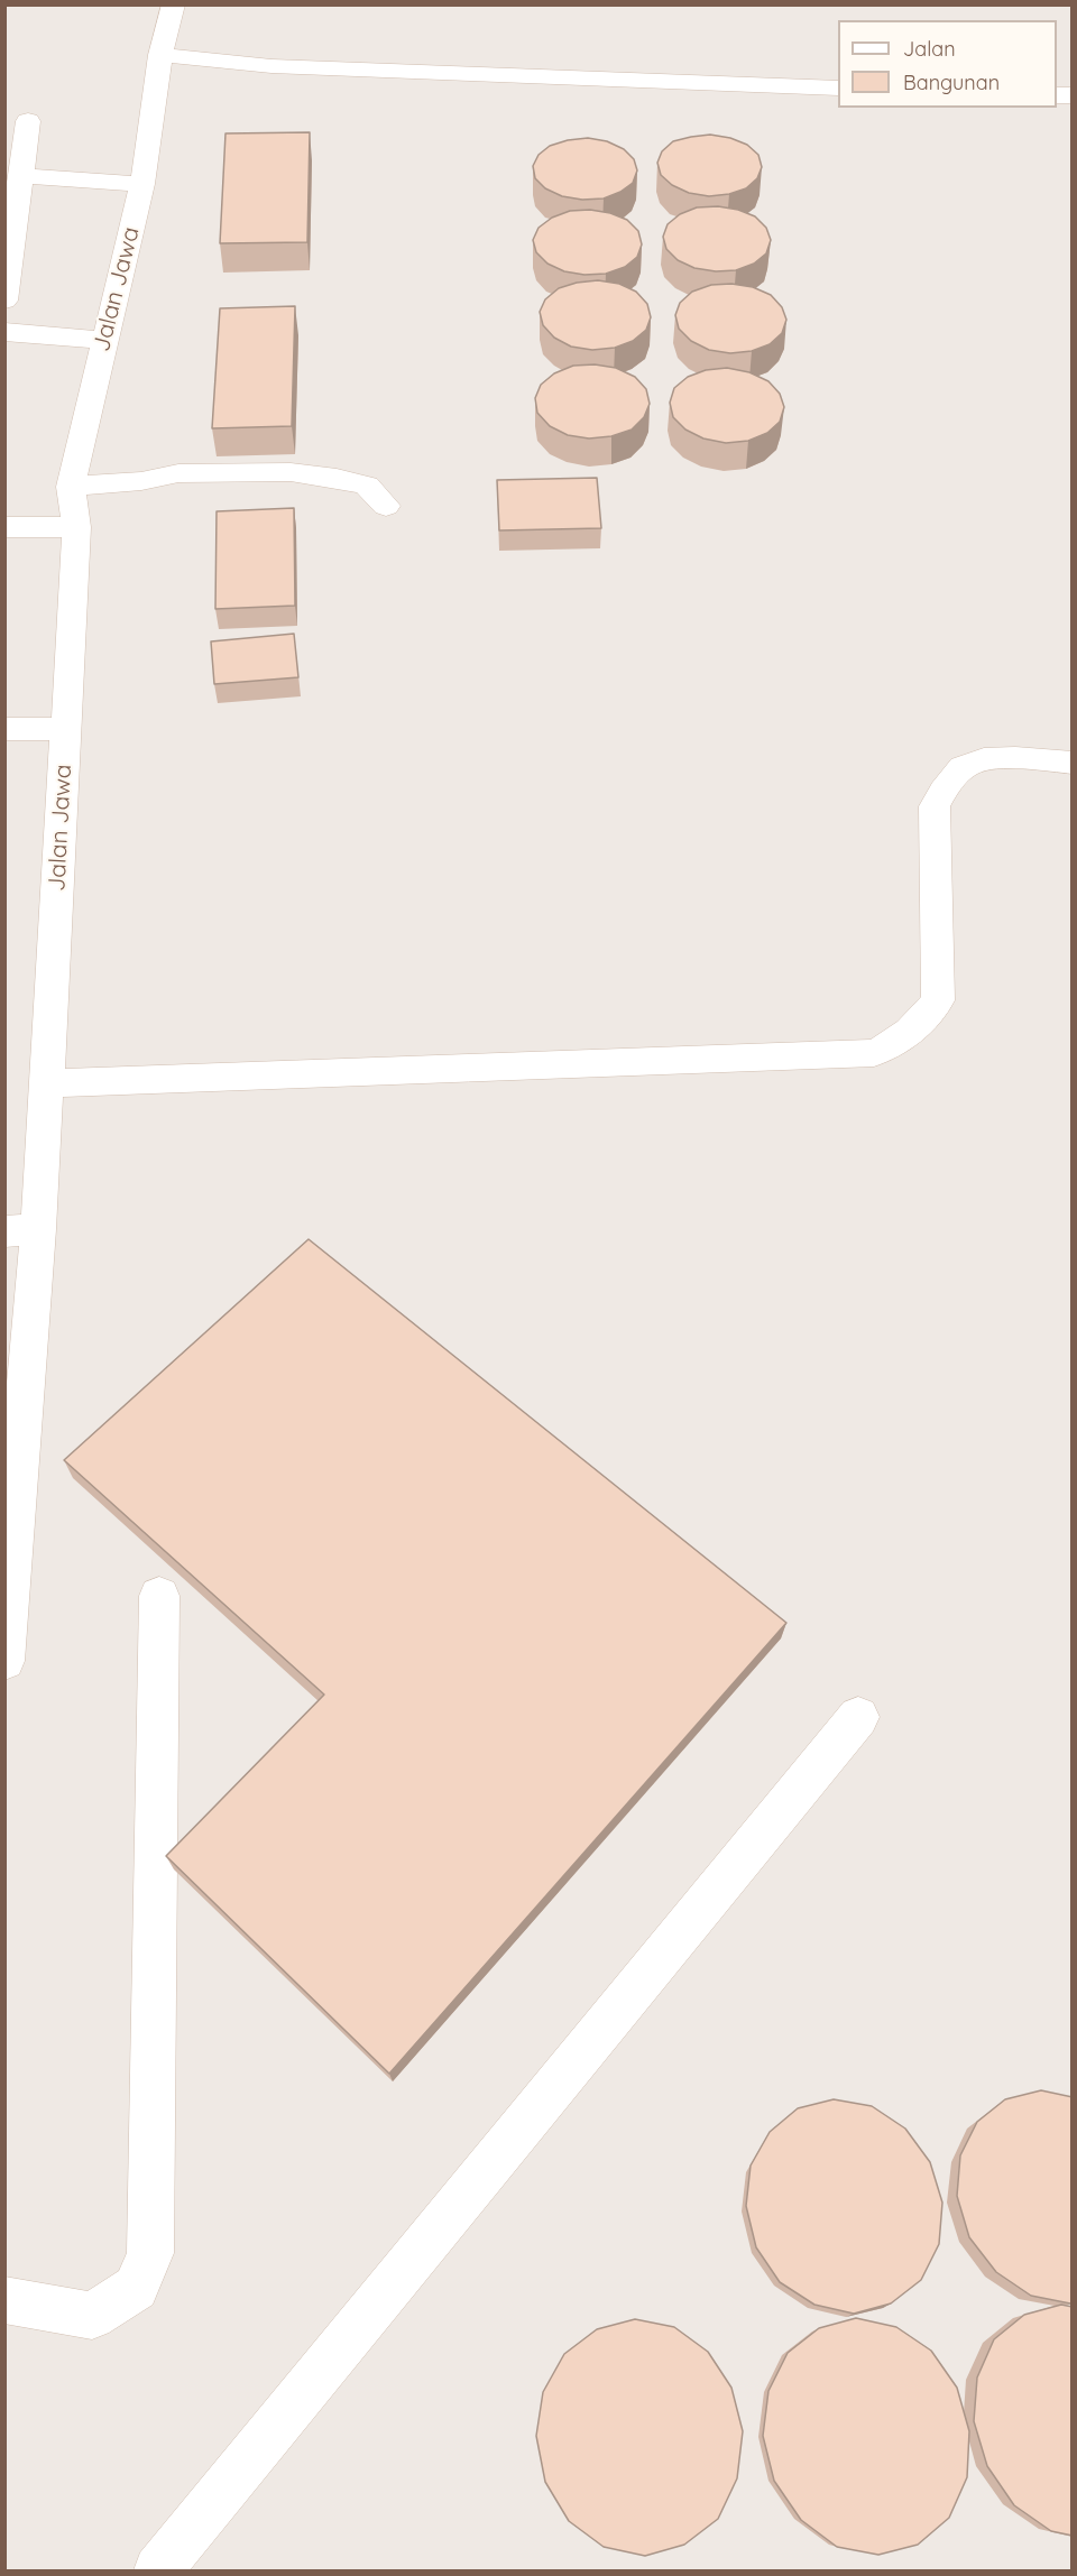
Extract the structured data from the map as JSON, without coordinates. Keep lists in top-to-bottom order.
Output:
{
  "streets": {
    "street": ["Jalan Jawa"]
  },
  "legend": ["Jalan", "Bangunan"]
}
